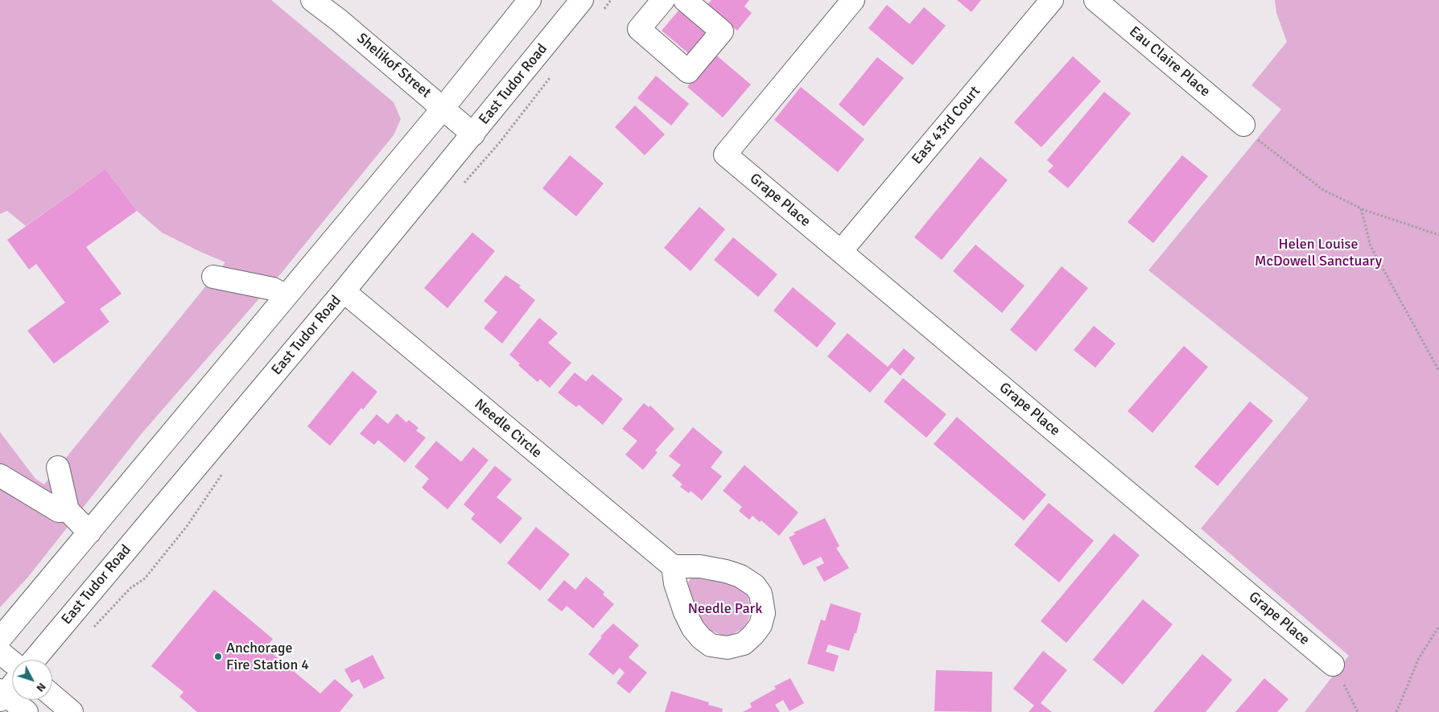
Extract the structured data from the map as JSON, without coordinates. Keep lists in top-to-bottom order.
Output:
{
  "streets": {
    "street": [
      "Eau Claire Place",
      "Shelikof Street",
      "East Tudor Road",
      "East 43rd Court",
      "Grape Place",
      "Needle Circle"
    ]
  },
  "crossings": [
    ["Shelikof Street", "East Tudor Road"],
    ["East Tudor Road", "Needle Circle"],
    ["East 43rd Court", "Grape Place"]
  ],
  "parks": ["Helen Louise McDowell Sanctuary", "Needle Park"],
  "places": ["Anchorage Fire Station 4"],
  "north": "bottom right"
}
